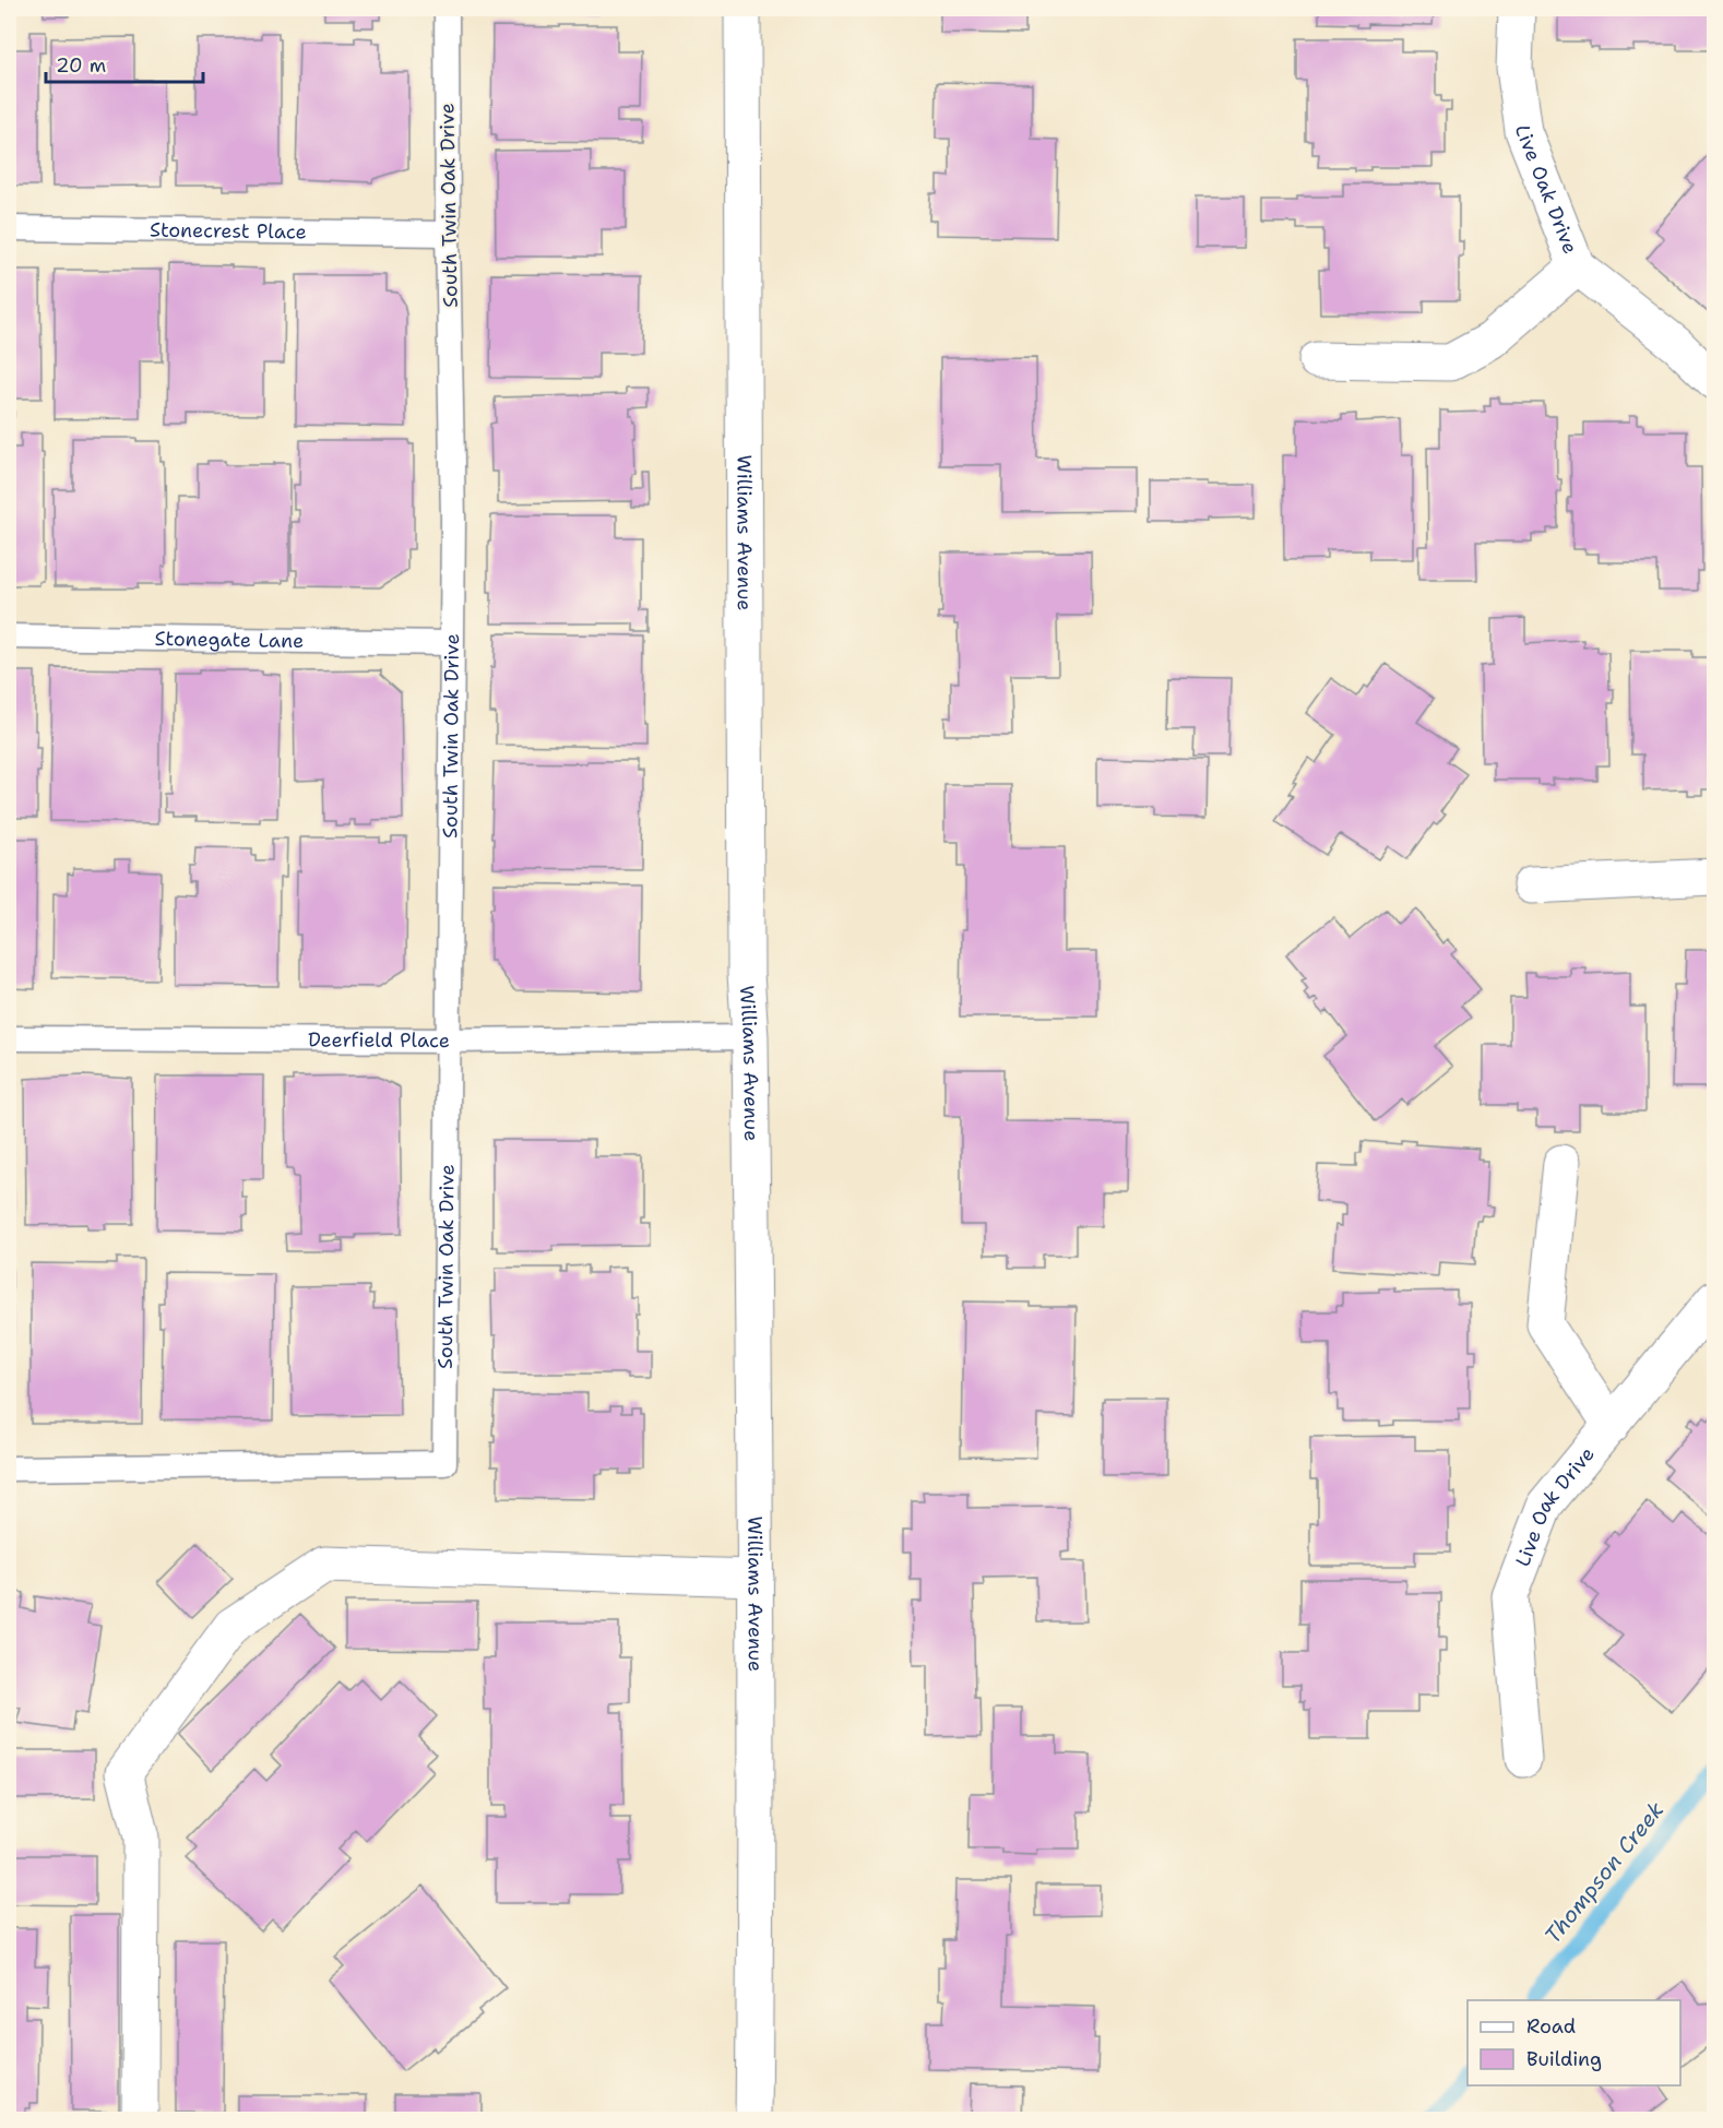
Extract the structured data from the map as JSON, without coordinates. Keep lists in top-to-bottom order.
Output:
{
  "streets": {
    "street": ["Live Oak Drive", "Williams Avenue"],
    "lane": [
      "South Twin Oak Drive",
      "Stonecrest Place",
      "Stonegate Lane",
      "Deerfield Place"
    ]
  },
  "crossings": [
    ["South Twin Oak Drive", "Stonecrest Place"],
    ["South Twin Oak Drive", "Stonegate Lane"],
    ["South Twin Oak Drive", "Deerfield Place"],
    ["Williams Avenue", "Deerfield Place"]
  ],
  "water": ["Thompson Creek"],
  "legend": ["Road", "Building"],
  "scale_bar": "20 m"
}
